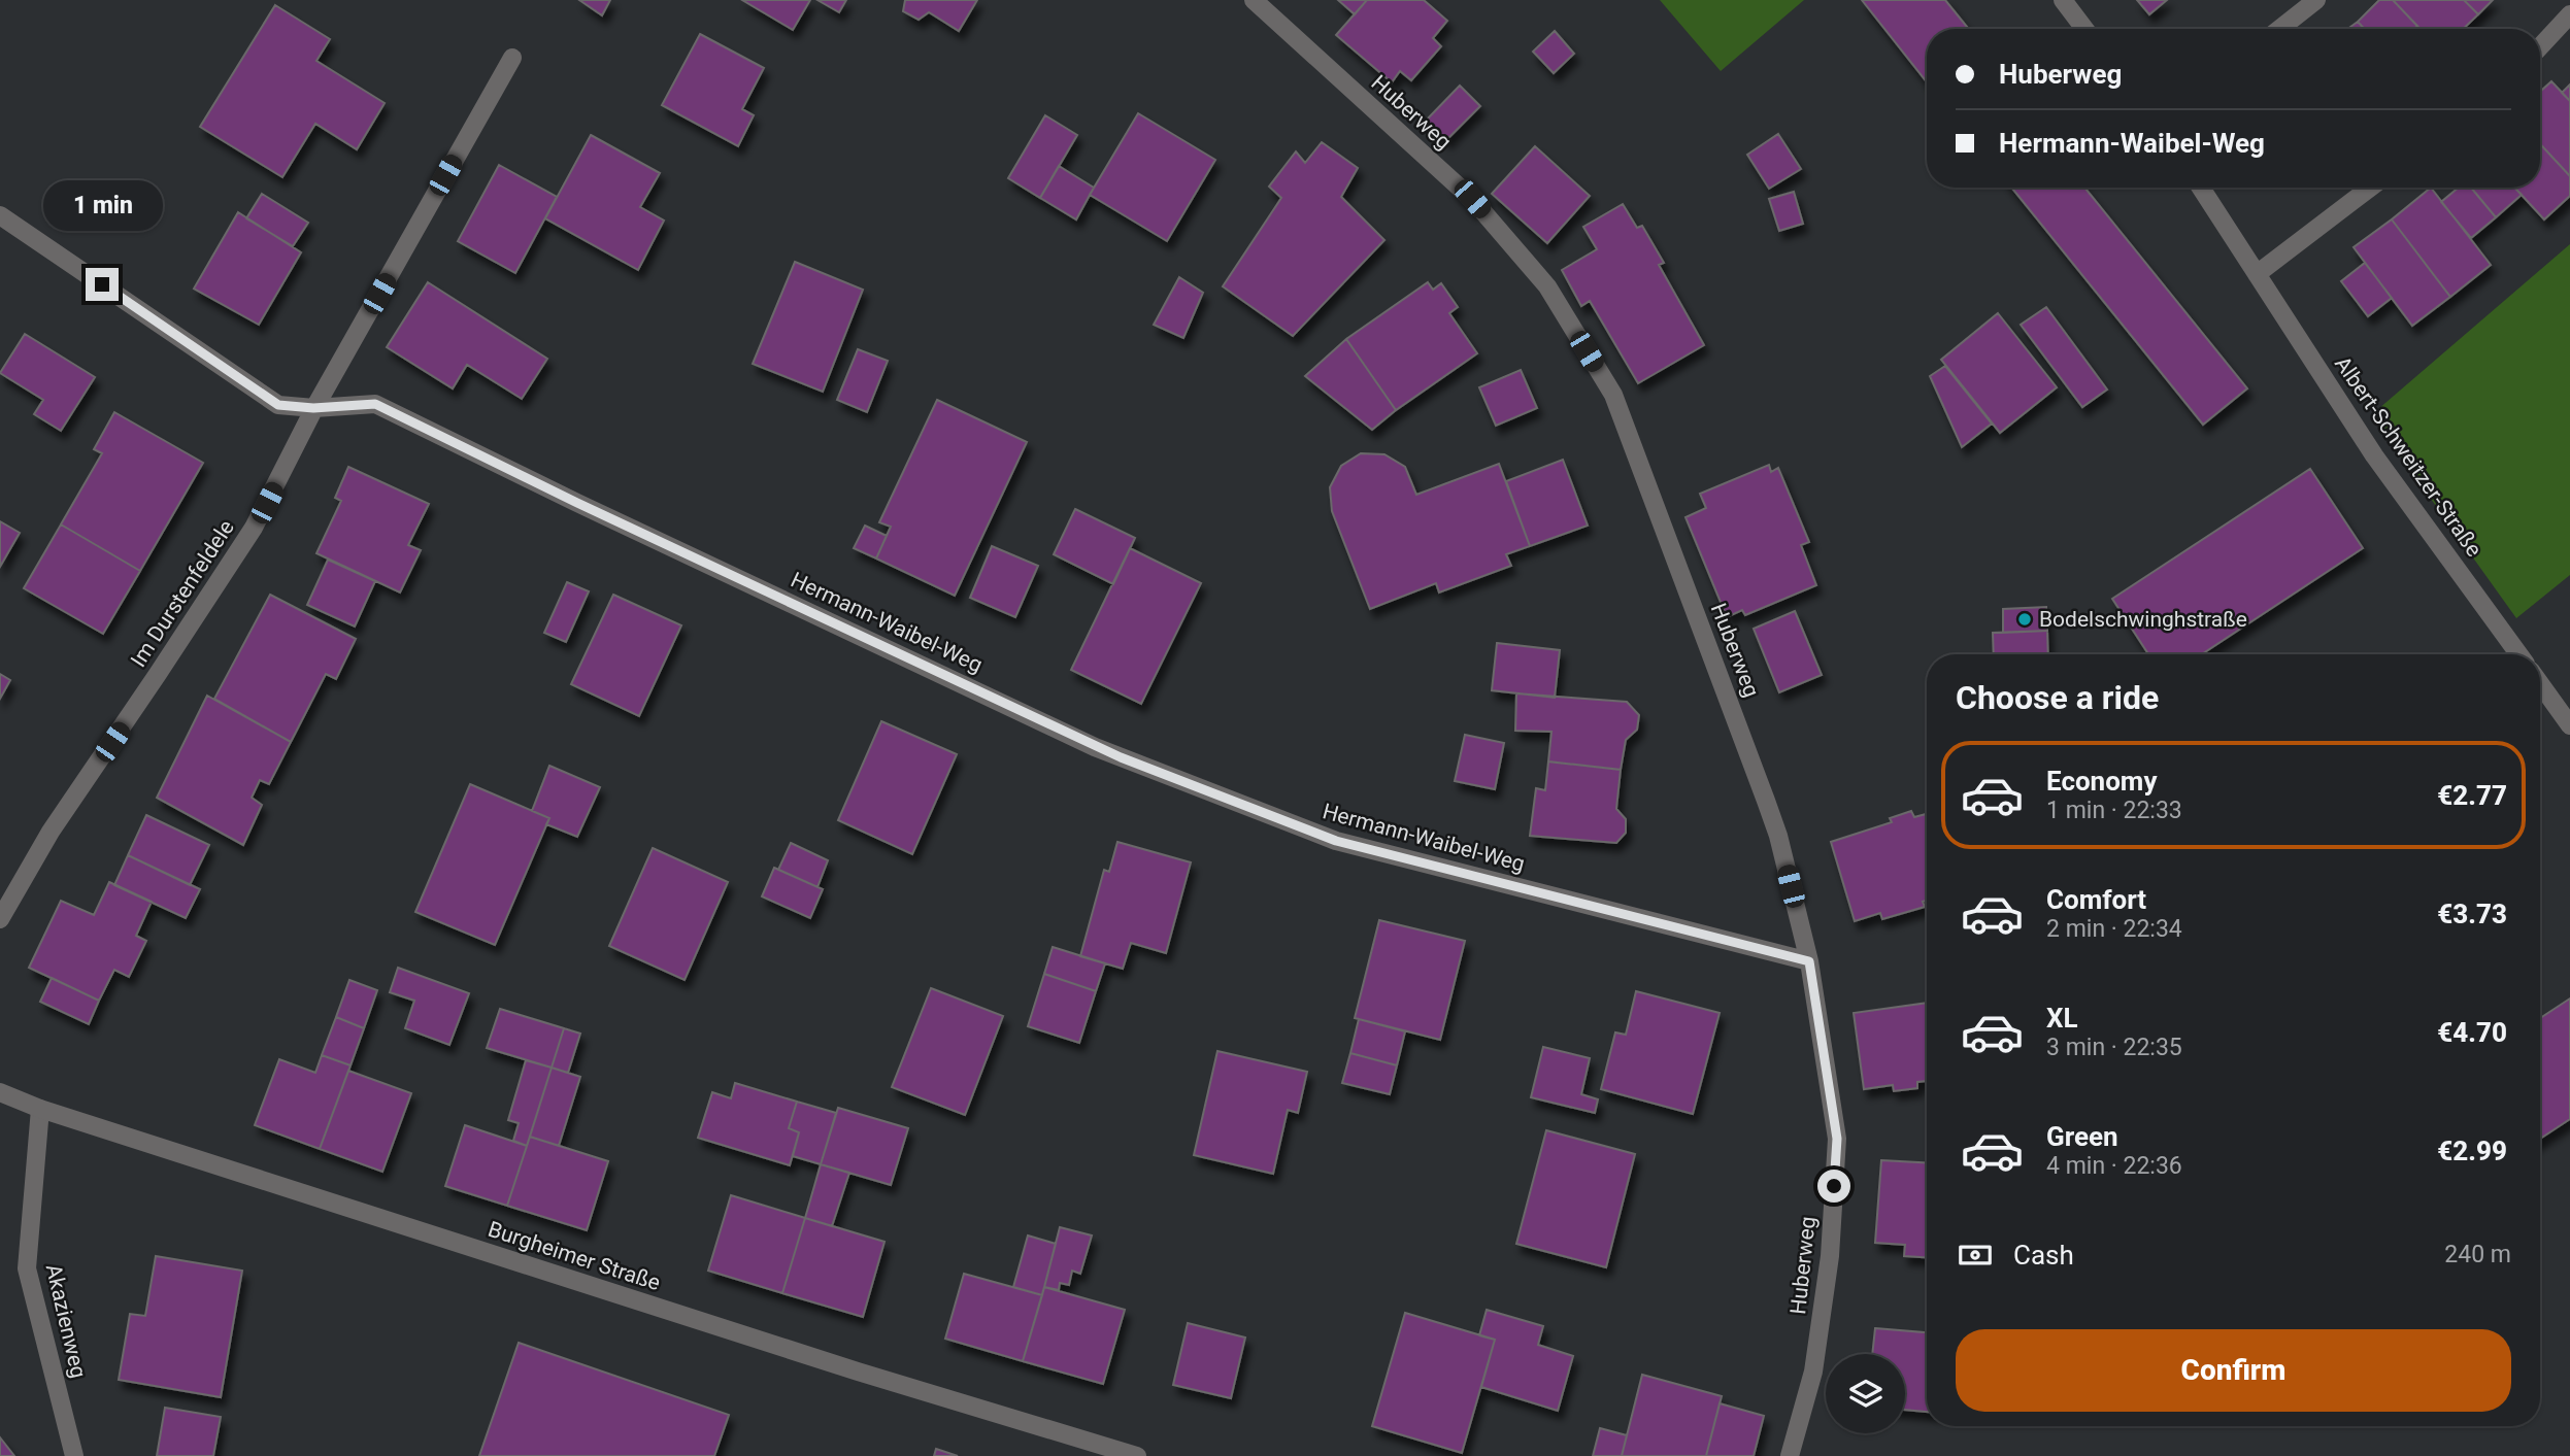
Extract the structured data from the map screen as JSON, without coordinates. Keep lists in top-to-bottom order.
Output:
{
  "streets": {
    "street": [
      "Huberweg",
      "Albert-Schweitzer-Straße",
      "Im Durstenfeldele",
      "Hermann-Waibel-Weg",
      "Burgheimer Straße",
      "Akazienweg"
    ]
  },
  "crossings": [
    ["Huberweg", "Hermann-Waibel-Weg"],
    ["Im Durstenfeldele", "Hermann-Waibel-Weg"],
    ["Burgheimer Straße", "Akazienweg"]
  ],
  "places": ["Bodelschwinghstraße"],
  "page": {
    "banner": ["Huberweg", "Hermann-Waibel-Weg"],
    "bubble": "1 min",
    "heading": "Choose a ride",
    "list": [
      {
        "name": "Economy",
        "note": "1 min · 22:33",
        "value": "€2.77"
      },
      {
        "name": "Comfort",
        "note": "2 min · 22:34",
        "value": "€3.73"
      },
      {
        "name": "XL",
        "note": "3 min · 22:35",
        "value": "€4.70"
      },
      {
        "name": "Green",
        "note": "4 min · 22:36",
        "value": "€2.99"
      }
    ],
    "pay": ["Cash", "240 m"],
    "buttons": "Confirm"
  }
}
